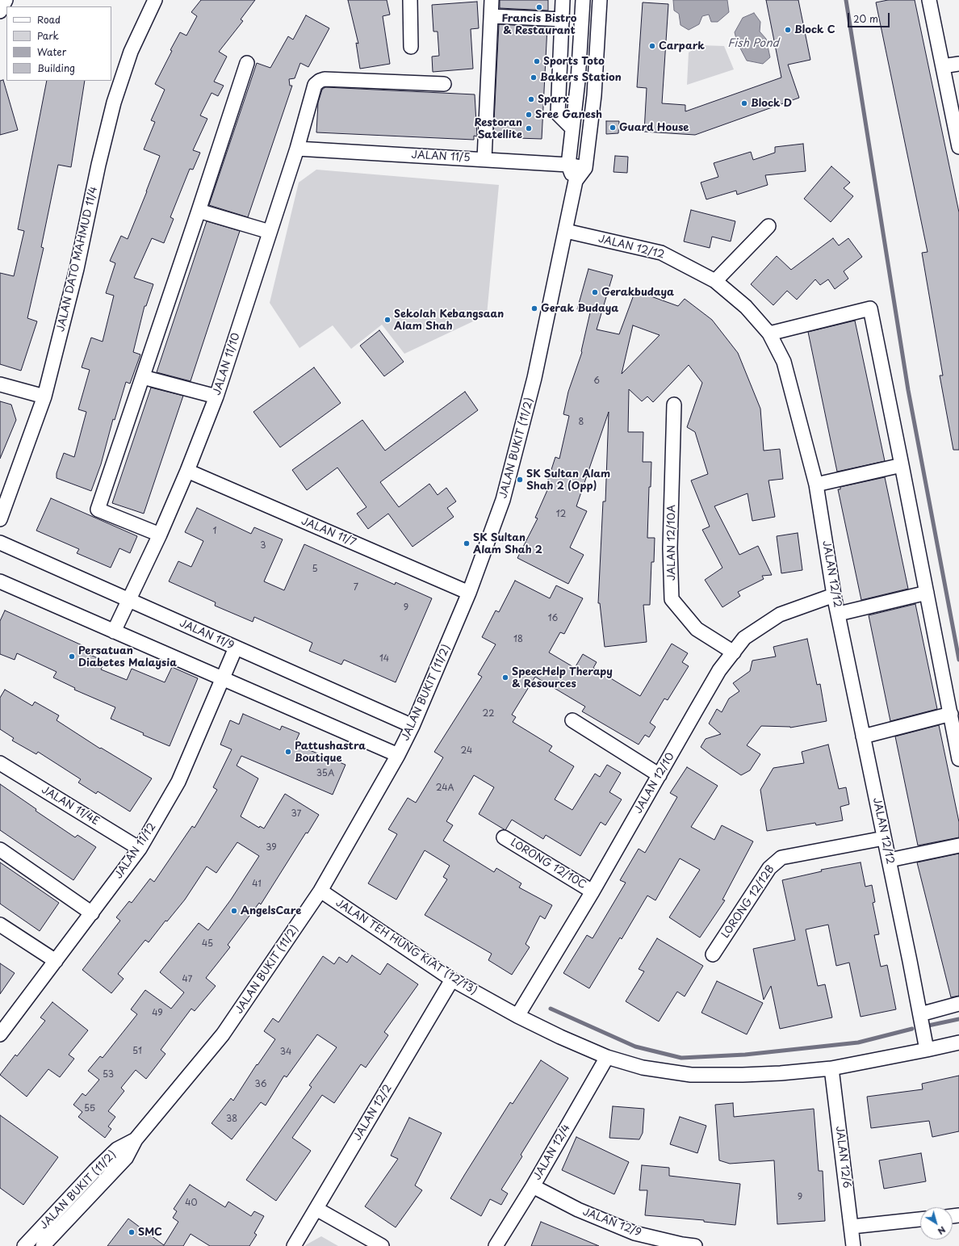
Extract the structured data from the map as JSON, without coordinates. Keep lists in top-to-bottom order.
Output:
{
  "streets": {
    "street": [
      "JALAN 11/5",
      "JALAN 12/12",
      "JALAN DATO MAHMUD 11/4",
      "JALAN 11/10",
      "JALAN BUKIT (11/2)",
      "JALAN 11/7",
      "JALAN 12/10A",
      "JALAN 11/9",
      "JALAN 12/10",
      "JALAN 11/4E",
      "JALAN 11/12",
      "LORONG 12/10C",
      "LORONG 12/12B",
      "JALAN TEH HUNG KIAT (12/13)",
      "JALAN 12/2",
      "JALAN 12/4",
      "JALAN 12/6",
      "JALAN 12/9"
    ]
  },
  "crossings": [
    ["JALAN 11/5", "JALAN 11/10"],
    ["JALAN 11/5", "JALAN BUKIT (11/2)"],
    ["JALAN 12/12", "JALAN BUKIT (11/2)"],
    ["JALAN 12/12", "JALAN 12/10"],
    ["JALAN 12/12", "LORONG 12/12B"],
    ["JALAN 12/12", "JALAN TEH HUNG KIAT (12/13)"],
    ["JALAN 11/10", "JALAN 11/7"],
    ["JALAN 11/10", "JALAN 11/9"],
    ["JALAN BUKIT (11/2)", "JALAN 11/7"],
    ["JALAN BUKIT (11/2)", "JALAN 11/9"],
    ["JALAN BUKIT (11/2)", "JALAN TEH HUNG KIAT (12/13)"],
    ["JALAN 12/10A", "JALAN 12/10"],
    ["JALAN 11/9", "JALAN 11/12"],
    ["JALAN 12/10", "LORONG 12/10C"],
    ["JALAN 12/10", "JALAN TEH HUNG KIAT (12/13)"],
    ["JALAN 11/4E", "JALAN 11/12"],
    ["JALAN TEH HUNG KIAT (12/13)", "JALAN 12/2"],
    ["JALAN TEH HUNG KIAT (12/13)", "JALAN 12/4"],
    ["JALAN TEH HUNG KIAT (12/13)", "JALAN 12/6"],
    ["JALAN 12/4", "JALAN 12/9"]
  ],
  "water": ["Fish Pond"],
  "places": [
    "Francis Bistro & Restaurant",
    "Block C",
    "Carpark",
    "Sports Toto",
    "Bakers Station",
    "Sparx",
    "Block D",
    "Sree Ganesh",
    "Guard House",
    "Restoran Satellite",
    "Gerakbudaya",
    "Gerak Budaya",
    "Sekolah Kebangsaan Alam Shah",
    "SK Sultan Alam Shah 2 (Opp)",
    "SK Sultan Alam Shah 2",
    "Persatuan Diabetes Malaysia",
    "SpeecHelp Therapy & Resources",
    "Pattushastra Boutique",
    "AngelsCare",
    "SMC"
  ],
  "house_numbers": [
    "6",
    "8",
    "12",
    "1",
    "3",
    "5",
    "7",
    "9",
    "16",
    "18",
    "14",
    "22",
    "24",
    "35A",
    "24A",
    "37",
    "39",
    "41",
    "45",
    "47",
    "49",
    "51",
    "34",
    "53",
    "36",
    "55",
    "38",
    "9",
    "40"
  ],
  "legend": [
    "Road",
    "Park",
    "Water",
    "Building"
  ],
  "scale_bar": "20 m",
  "north": "bottom right"
}
